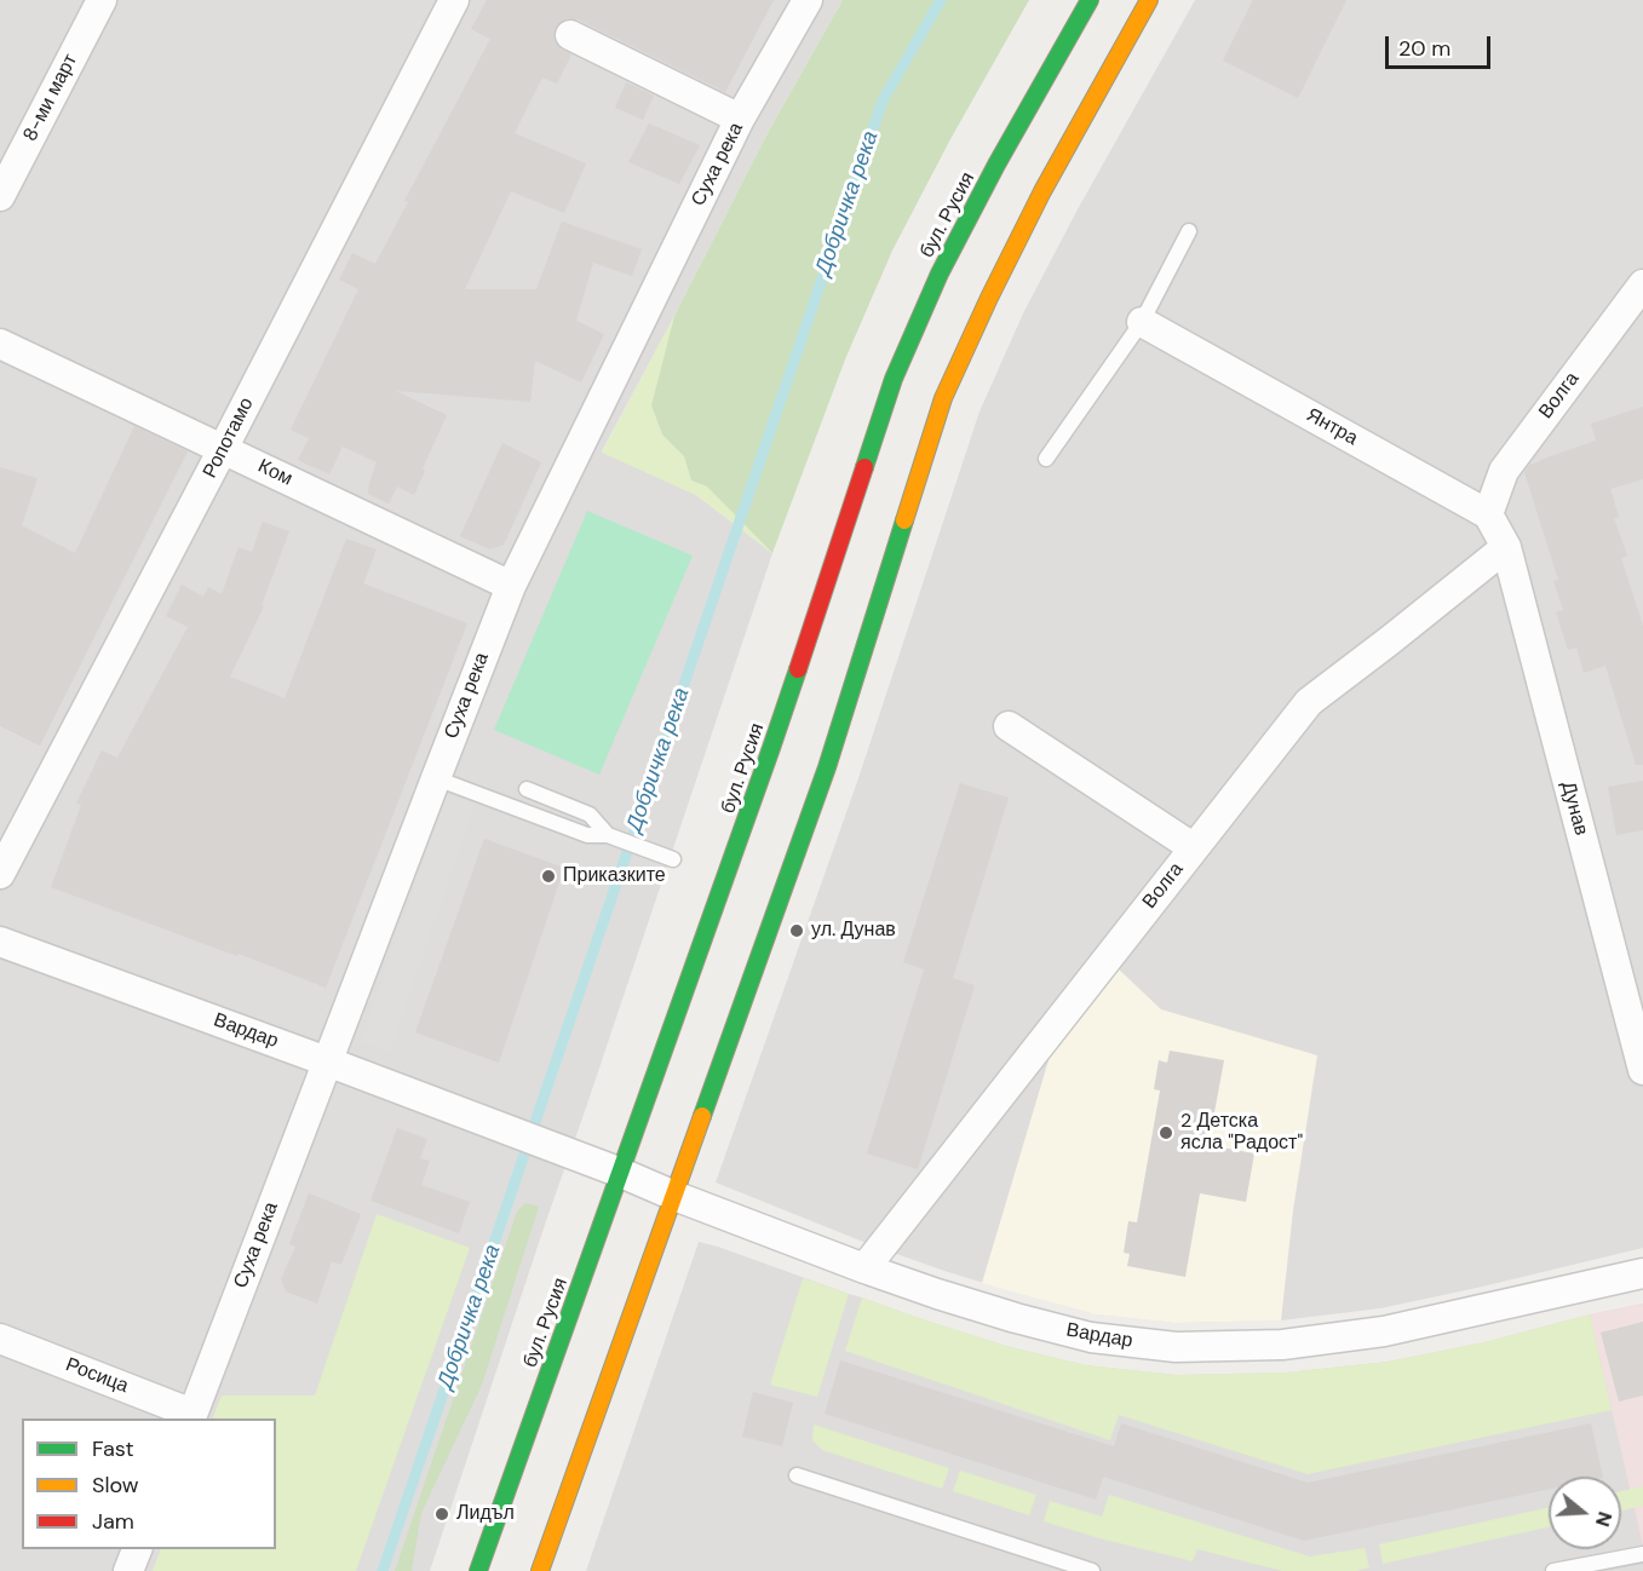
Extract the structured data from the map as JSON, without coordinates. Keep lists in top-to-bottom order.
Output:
{
  "streets": {
    "main road": ["бул. Русия"],
    "street": [
      "8-ми март",
      "Суха река",
      "Волга",
      "Янтра",
      "Ропотамо",
      "Ком",
      "Дунав",
      "Вардар",
      "Росица"
    ]
  },
  "crossings": [
    ["Суха река", "Ком"],
    ["Суха река", "Вардар"],
    ["Суха река", "Росица"],
    ["бул. Русия", "Вардар"],
    ["Волга", "Янтра"],
    ["Волга", "Дунав"],
    ["Волга", "Вардар"],
    ["Ропотамо", "Ком"]
  ],
  "water": ["Добричка река"],
  "places": [
    "Приказките",
    "ул. Дунав",
    "2 Детска ясла \"Радост\"",
    "Лидъл"
  ],
  "legend": ["Fast", "Slow", "Jam"],
  "scale_bar": "20 m",
  "north": "right"
}
